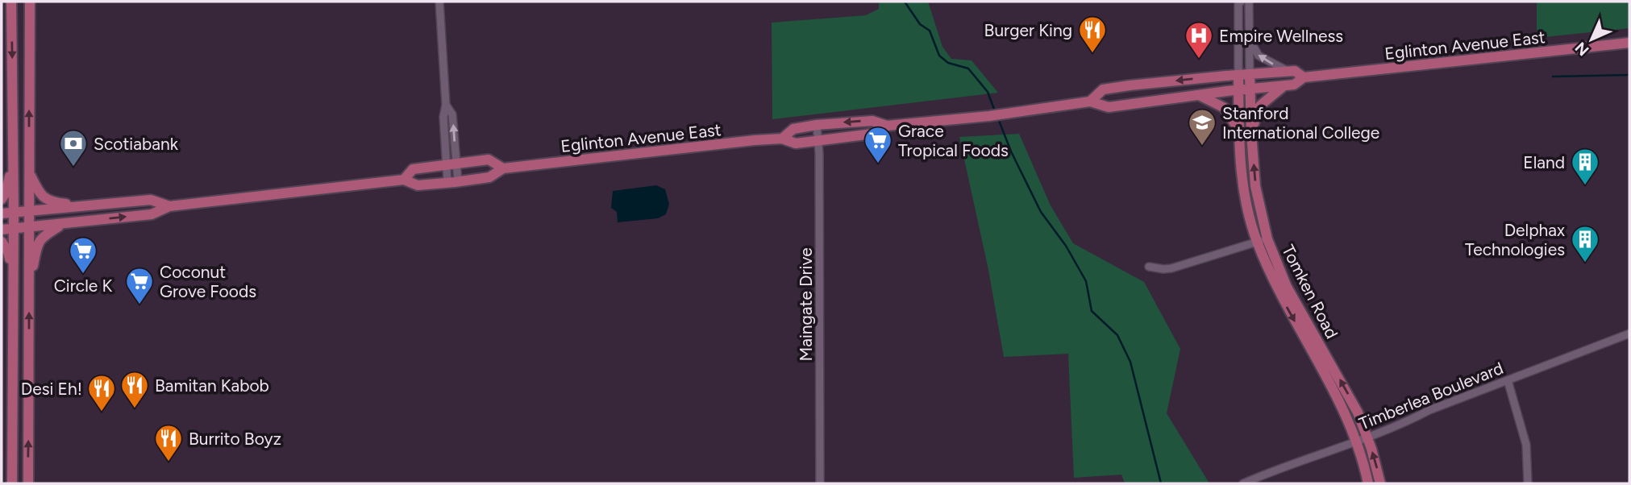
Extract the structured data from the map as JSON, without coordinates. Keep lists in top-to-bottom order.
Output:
{
  "streets": {
    "main road": ["Eglinton Avenue East", "Tomken Road"],
    "street": ["Maingate Drive", "Timberlea Boulevard"]
  },
  "crossings": [
    ["Eglinton Avenue East", "Tomken Road"],
    ["Eglinton Avenue East", "Maingate Drive"],
    ["Tomken Road", "Timberlea Boulevard"]
  ],
  "places": {
    "restaurant": [
      "Burger King",
      "Bamitan Kabob",
      "Desi Eh!",
      "Burrito Boyz"
    ],
    "hospital": ["Empire Wellness"],
    "school or university": ["Stanford International College"],
    "supermarket": ["Grace Tropical Foods", "Circle K", "Coconut Grove Foods"],
    "bank": ["Scotiabank"],
    "building": ["Eland", "Delphax Technologies"]
  },
  "north": "bottom left"
}
